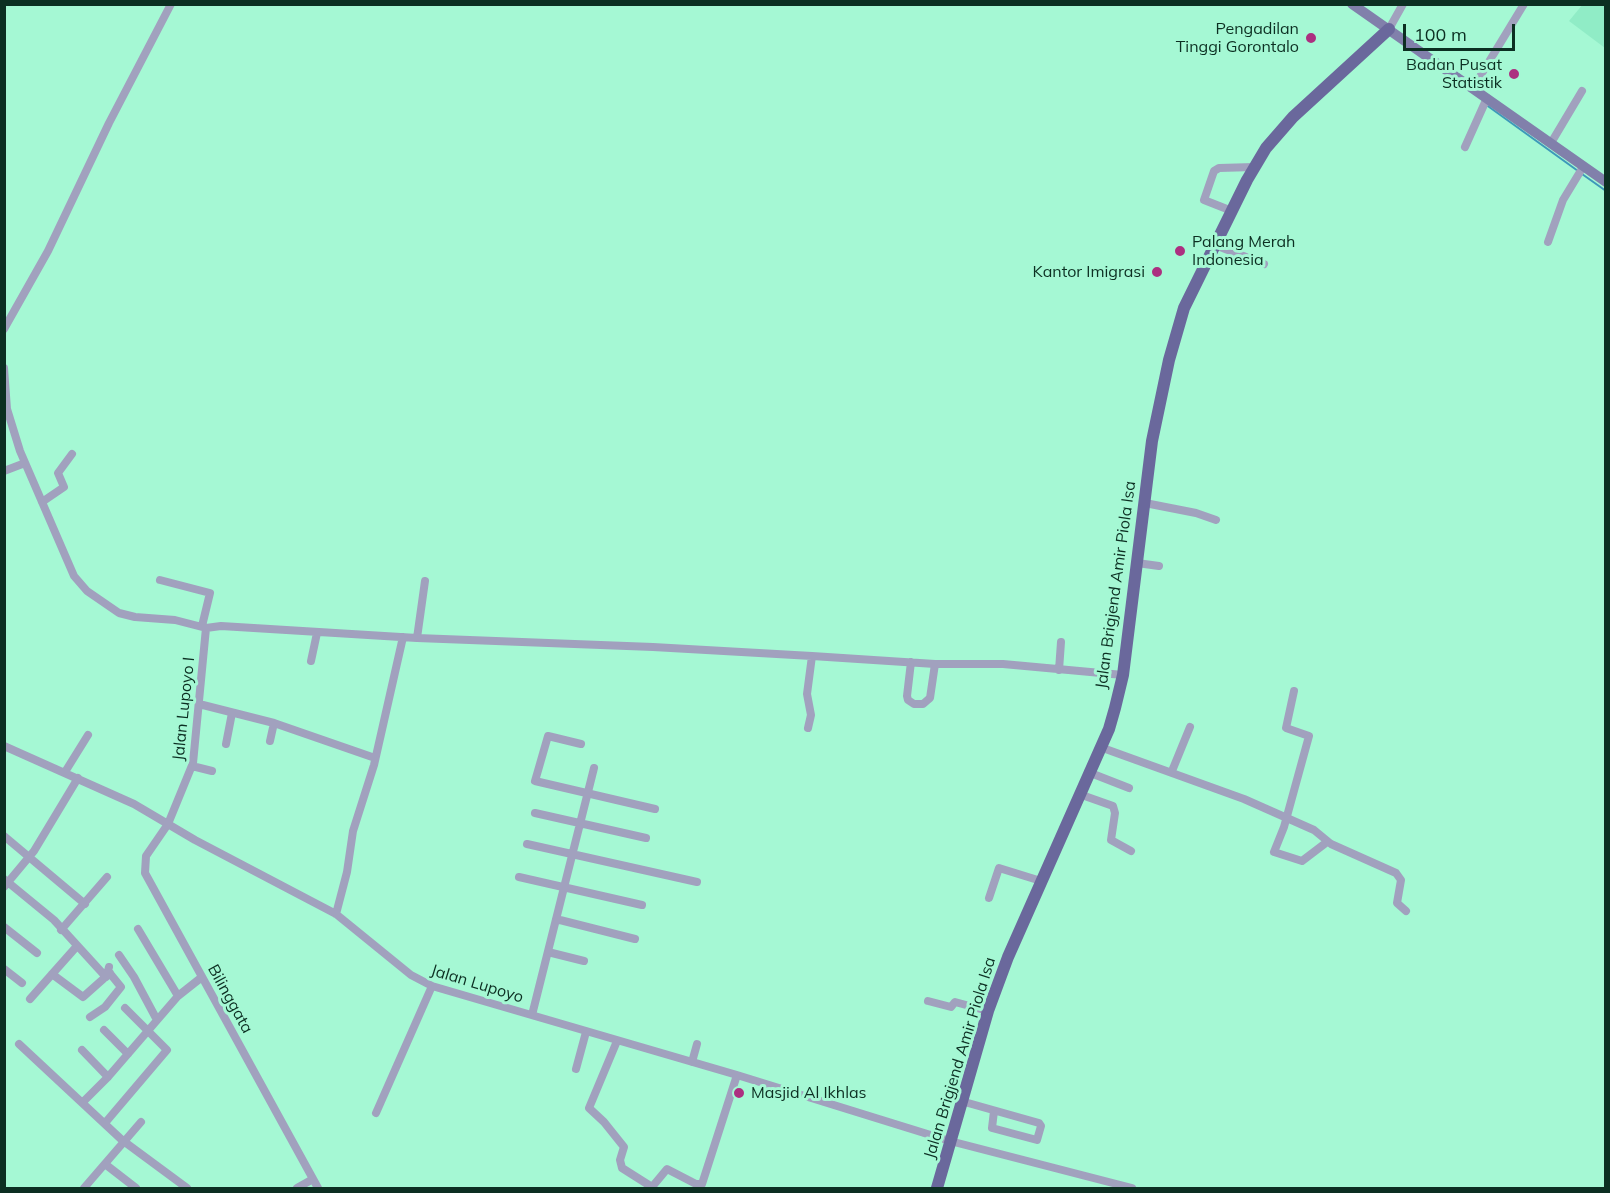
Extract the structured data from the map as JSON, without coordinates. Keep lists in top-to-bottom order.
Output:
{
  "streets": {
    "main road": ["Jalan Brigjend Amir Piola Isa"],
    "street": ["Jalan Lupoyo I", "Jalan Lupoyo", "Bilinggata"]
  },
  "crossings": [
    ["Jalan Brigjend Amir Piola Isa", "Jalan Lupoyo"],
    ["Jalan Lupoyo I", "Jalan Lupoyo"],
    ["Jalan Lupoyo I", "Bilinggata"],
    ["Jalan Lupoyo", "Bilinggata"]
  ],
  "places": [
    "Pengadilan Tinggi Gorontalo",
    "Badan Pusat Statistik",
    "Palang Merah Indonesia",
    "Kantor Imigrasi",
    "Masjid Al Ikhlas"
  ],
  "scale_bar": "100 m"
}
